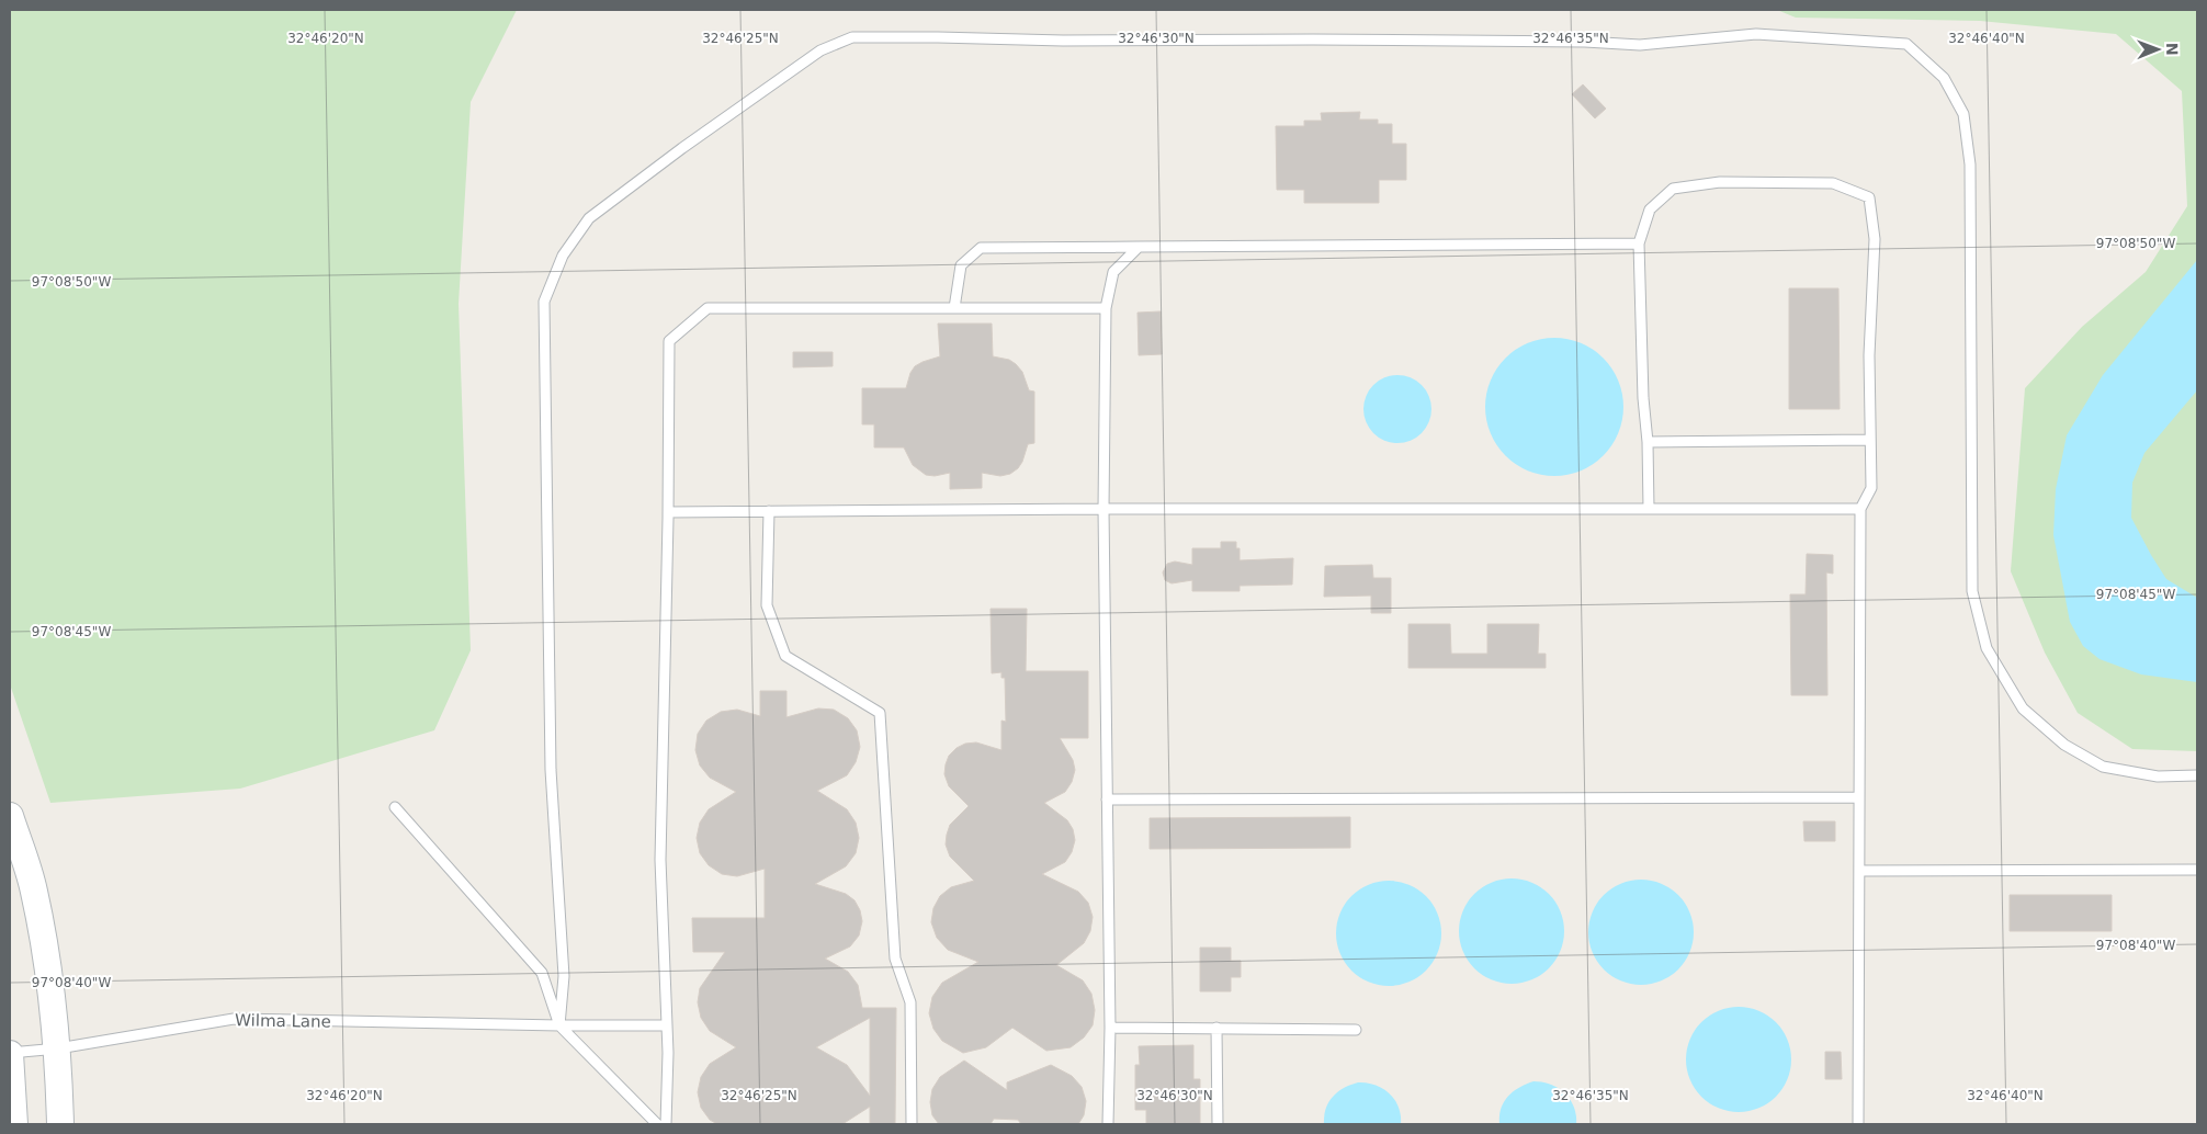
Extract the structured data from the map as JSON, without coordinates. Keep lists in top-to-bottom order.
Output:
{
  "streets": {
    "lane": ["Wilma Lane"]
  },
  "north": "right",
  "coordinates": [
    "32°46'20\"N",
    "32°46'25\"N",
    "32°46'30\"N",
    "32°46'35\"N",
    "32°46'40\"N",
    "97°08'50\"W",
    "97°08'45\"W",
    "97°08'40\"W"
  ]
}
